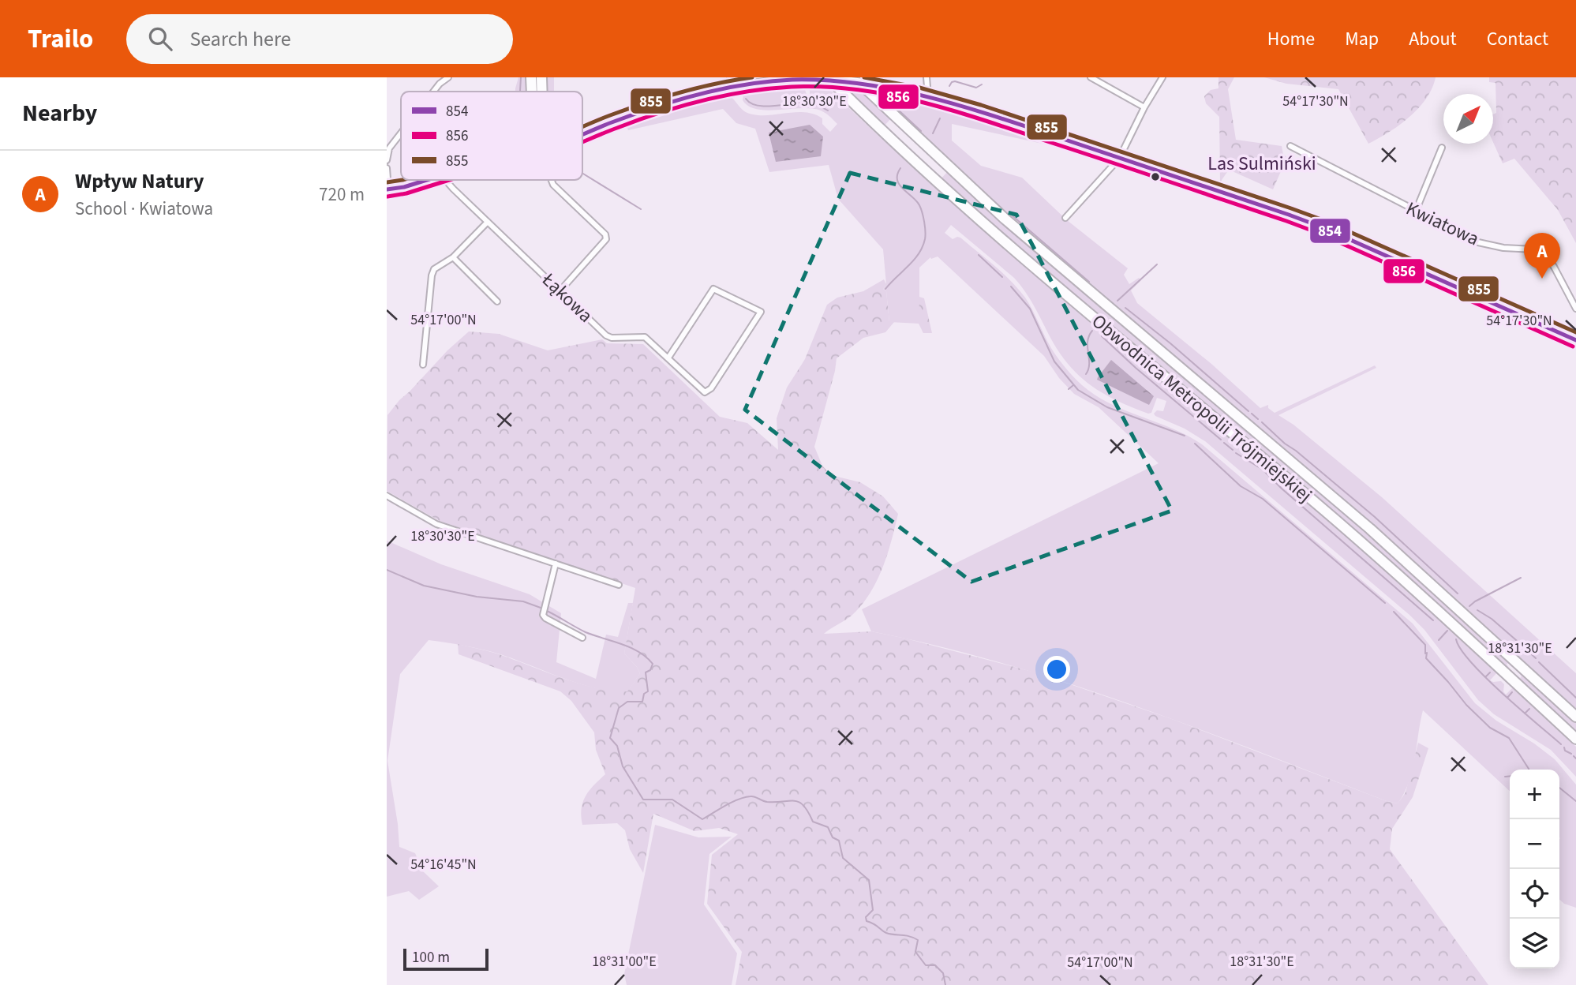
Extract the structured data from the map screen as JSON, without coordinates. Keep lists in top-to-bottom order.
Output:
{
  "streets": {
    "highway": ["Obwodnica Metropolii Trójmiejskiej"],
    "street": ["Kwiatowa", "Łąkowa"]
  },
  "parks": ["Las Sulmiński"],
  "lines": ["transit line 855", "transit line 854", "transit line 856"],
  "legend": ["854", "856", "855"],
  "scale_bar": "100 m",
  "north": "top right",
  "page": {
    "header": "Trailo",
    "search": "Search here",
    "nav": [
      "Home",
      "Map",
      "About",
      "Contact"
    ],
    "heading": "Nearby",
    "list": [
      {
        "mark": "A",
        "name": "Wpływ Natury",
        "note": "School · Kwiatowa",
        "value": "720 m"
      }
    ],
    "pins": "A",
    "map_buttons": ["+", "−"],
    "scale": "100 m"
  },
  "coordinates": [
    "54°17'30\"N",
    "18°30'30\"E",
    "54°17'00\"N",
    "18°31'30\"E",
    "54°16'45\"N",
    "18°31'00\"E"
  ]
}
